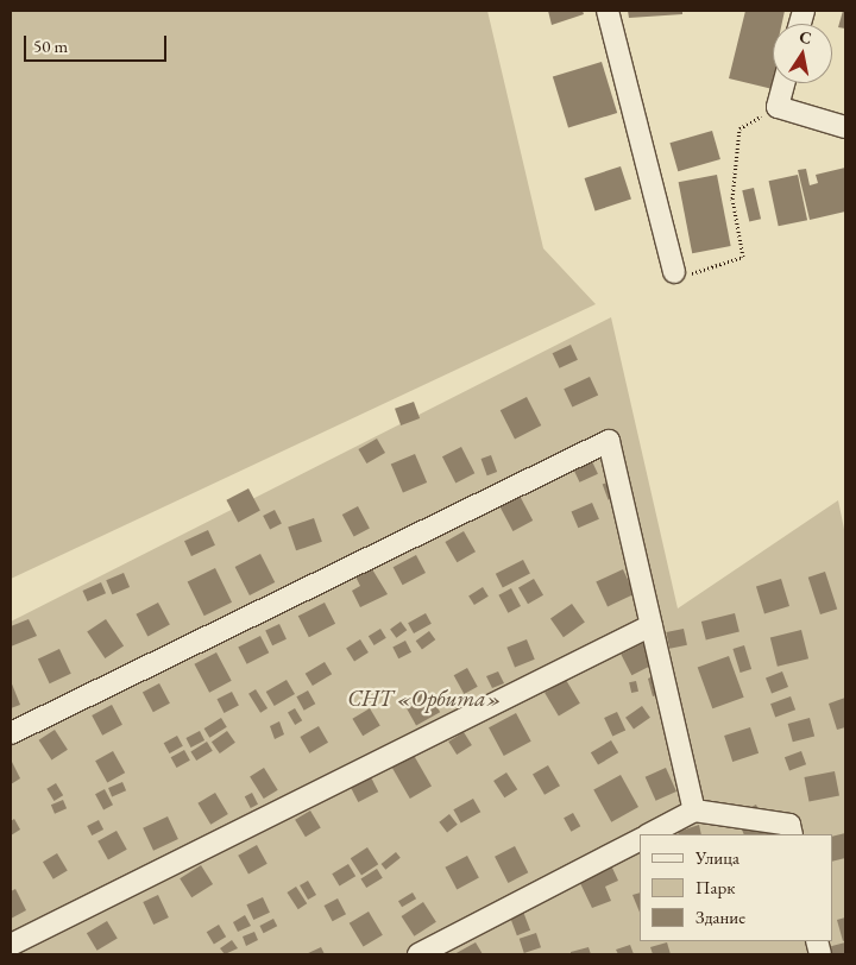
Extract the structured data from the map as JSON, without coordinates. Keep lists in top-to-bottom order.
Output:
{
  "parks": ["СНТ «Орбита»"],
  "legend": ["Улица", "Парк", "Здание"],
  "scale_bar": "50 m",
  "north": "top"
}
